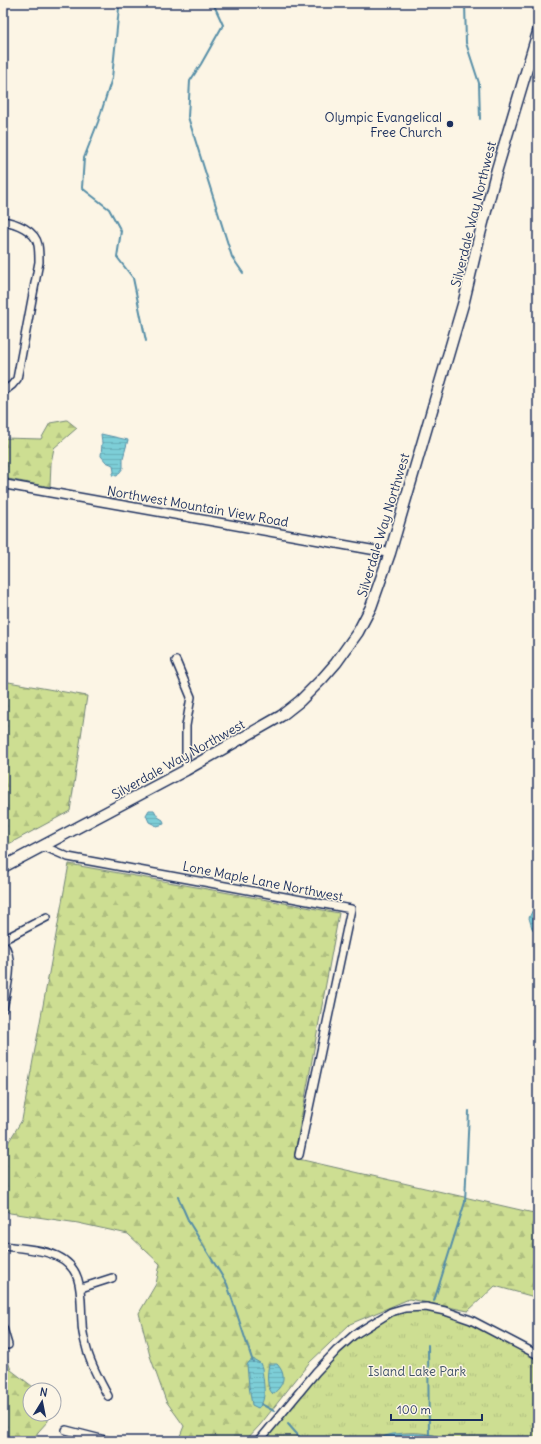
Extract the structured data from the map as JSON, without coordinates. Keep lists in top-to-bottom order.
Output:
{
  "streets": {
    "main road": ["Silverdale Way Northwest"],
    "street": ["Northwest Mountain View Road", "Lone Maple Lane Northwest"]
  },
  "crossings": [
    ["Silverdale Way Northwest", "Northwest Mountain View Road"],
    ["Silverdale Way Northwest", "Lone Maple Lane Northwest"]
  ],
  "parks": ["Island Lake Park"],
  "places": ["Olympic Evangelical Free Church"],
  "scale_bar": "100 m",
  "north": "top"
}
